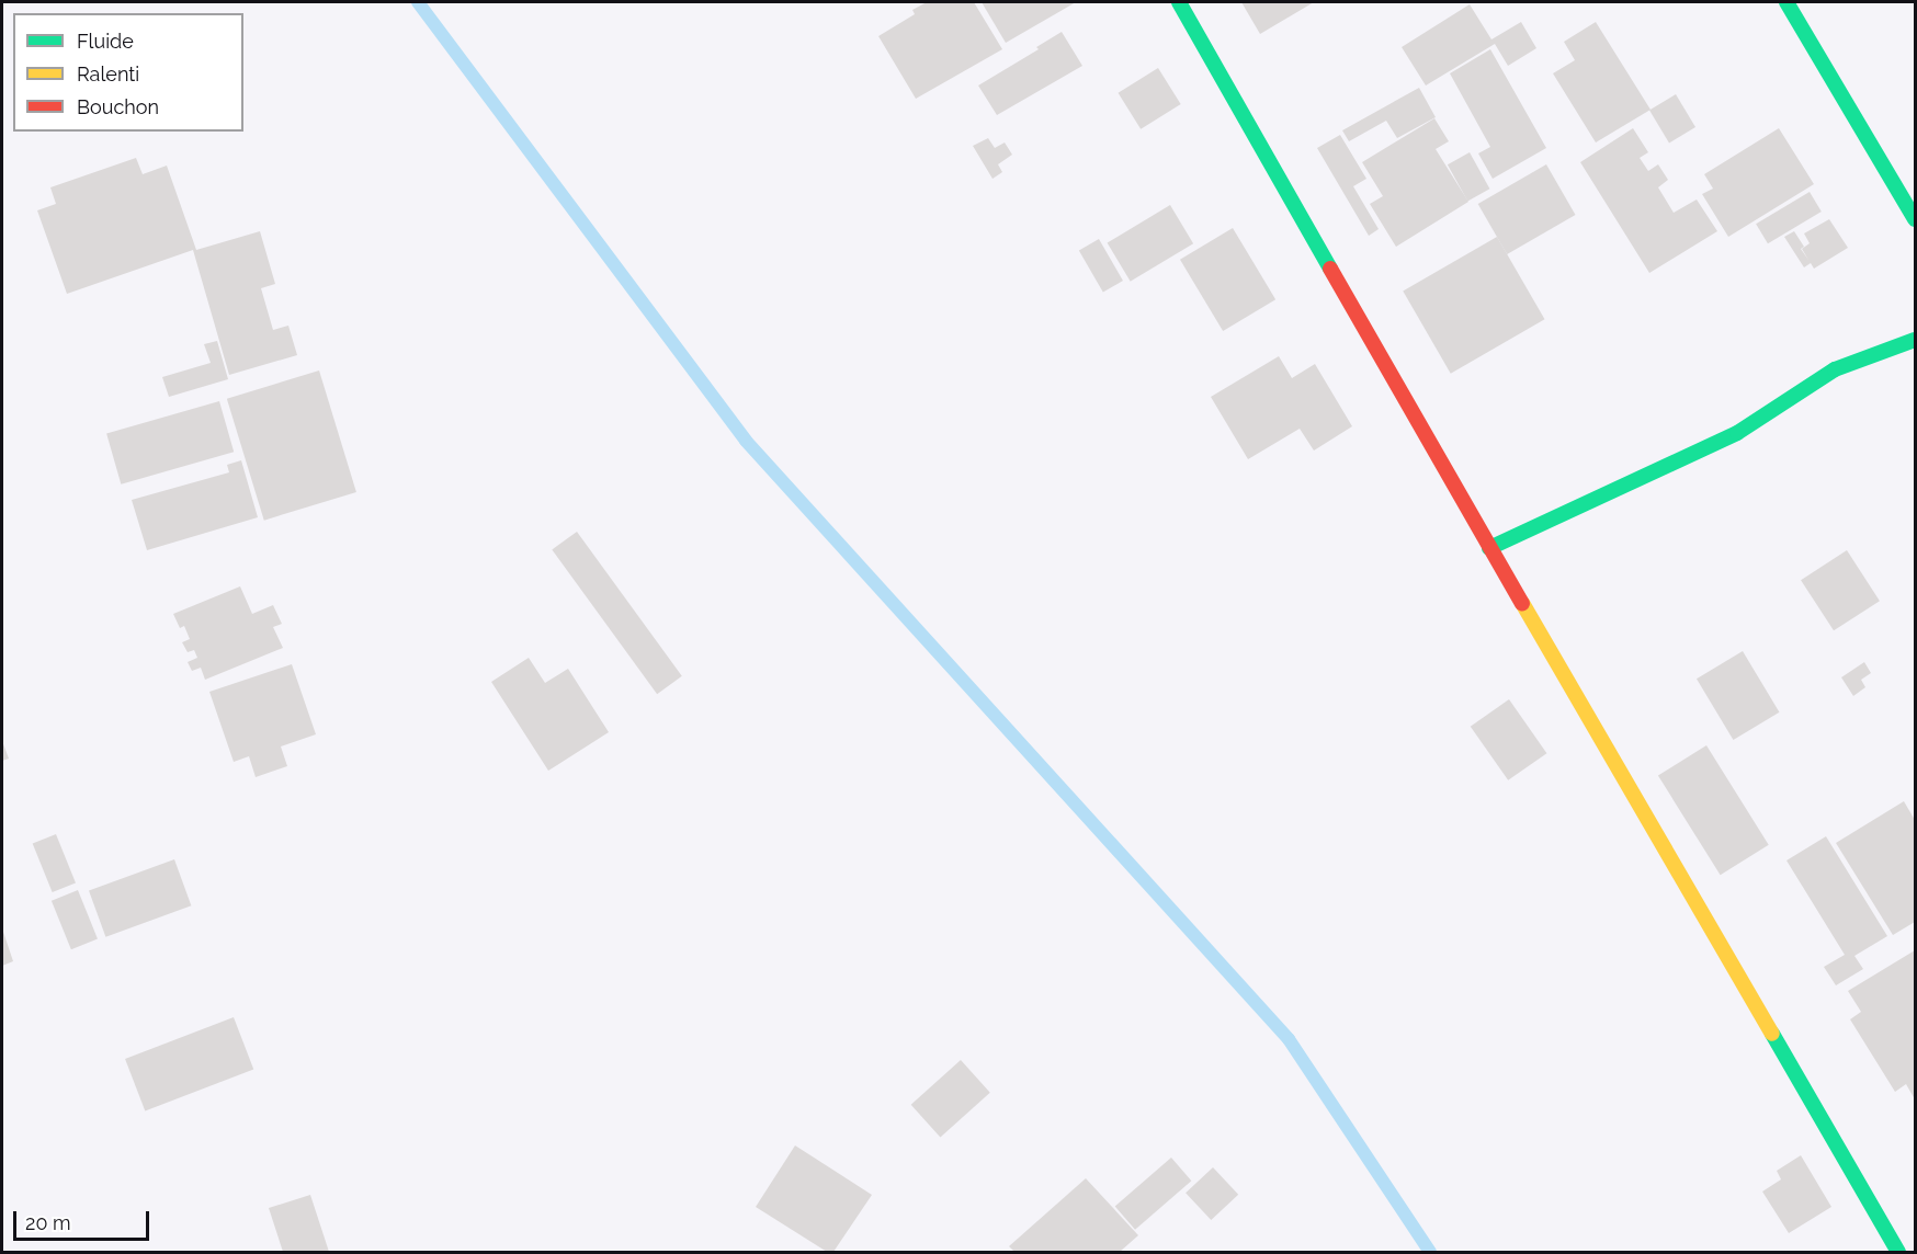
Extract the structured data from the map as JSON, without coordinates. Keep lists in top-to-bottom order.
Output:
{
  "legend": ["Fluide", "Ralenti", "Bouchon"],
  "scale_bar": "20 m"
}
